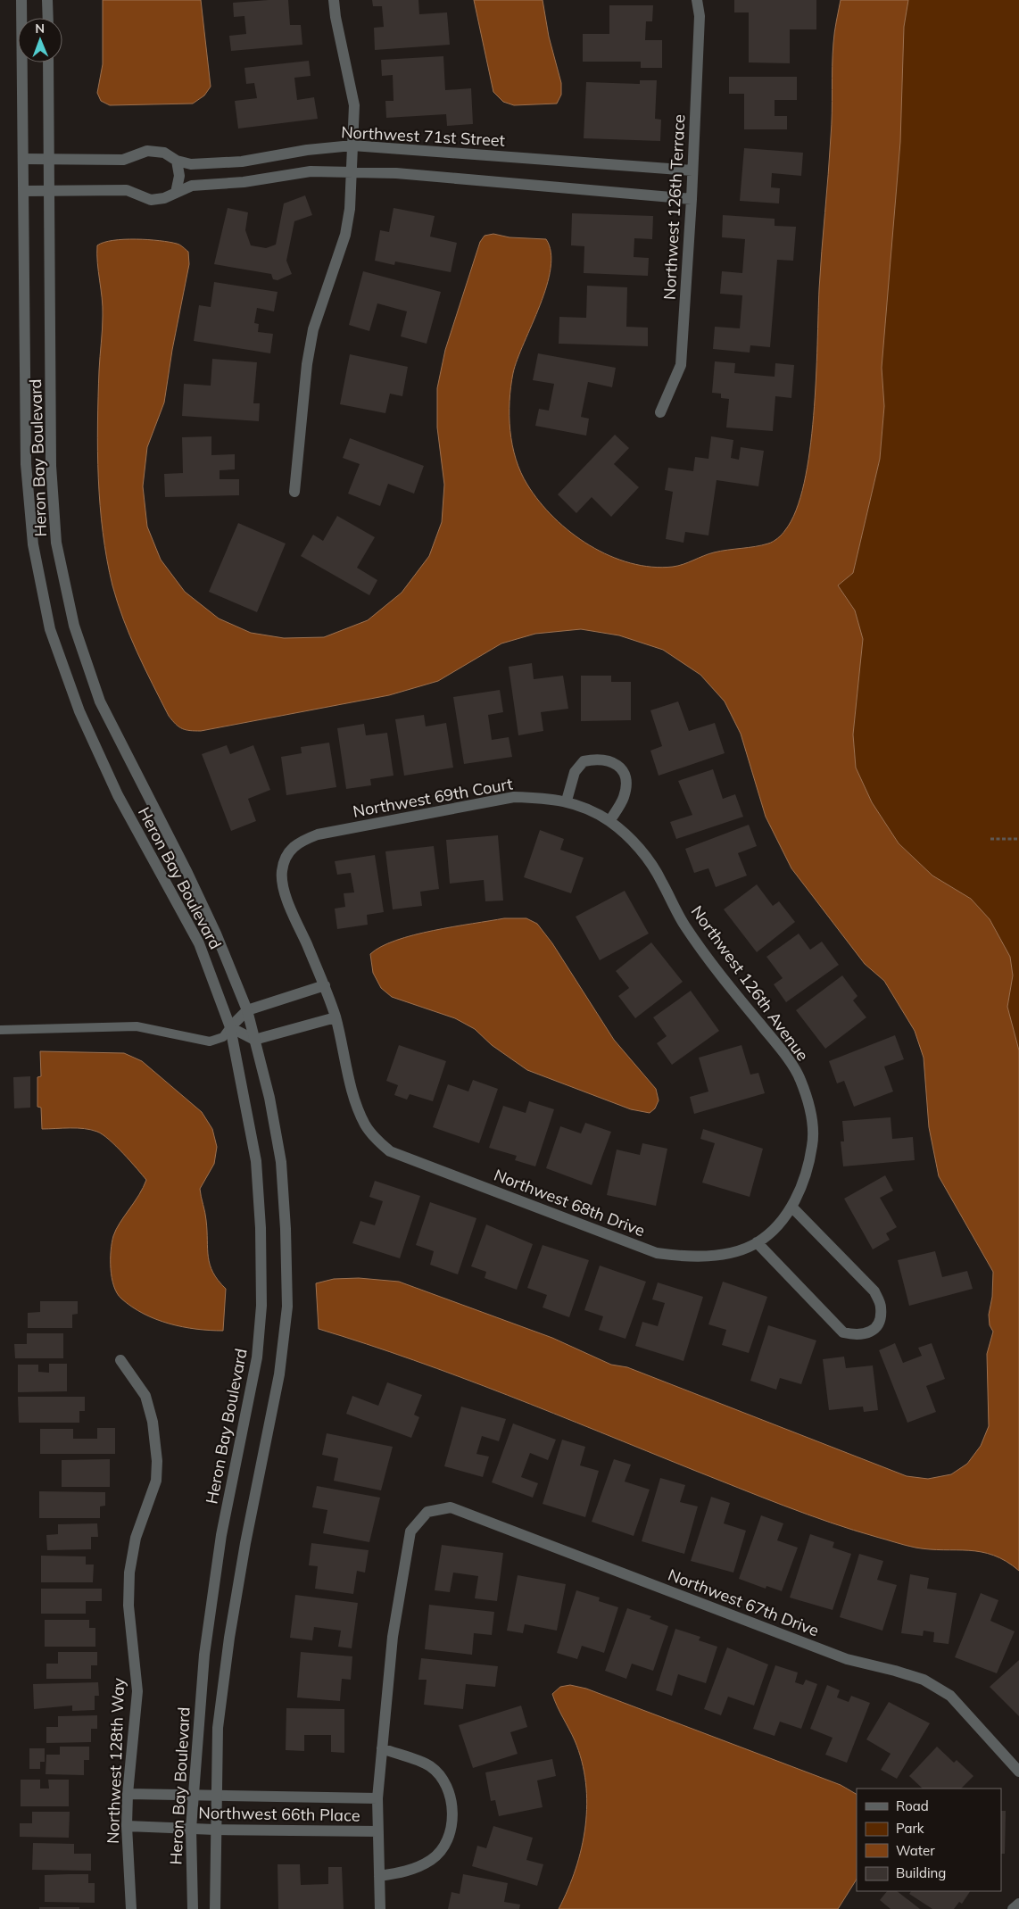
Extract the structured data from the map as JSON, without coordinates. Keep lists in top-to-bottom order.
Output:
{
  "streets": {
    "street": [
      "Northwest 71st Street",
      "Northwest 126th Terrace",
      "Heron Bay Boulevard",
      "Northwest 69th Court",
      "Northwest 126th Avenue",
      "Northwest 68th Drive",
      "Northwest 67th Drive",
      "Northwest 128th Way",
      "Northwest 66th Place"
    ]
  },
  "crossings": [
    ["Northwest 71st Street", "Northwest 126th Terrace"],
    ["Northwest 71st Street", "Heron Bay Boulevard"],
    ["Heron Bay Boulevard", "Northwest 66th Place"],
    ["Northwest 69th Court", "Northwest 126th Avenue"],
    ["Northwest 126th Avenue", "Northwest 68th Drive"],
    ["Northwest 128th Way", "Northwest 66th Place"]
  ],
  "legend": [
    "Road",
    "Park",
    "Water",
    "Building"
  ],
  "north": "top"
}
